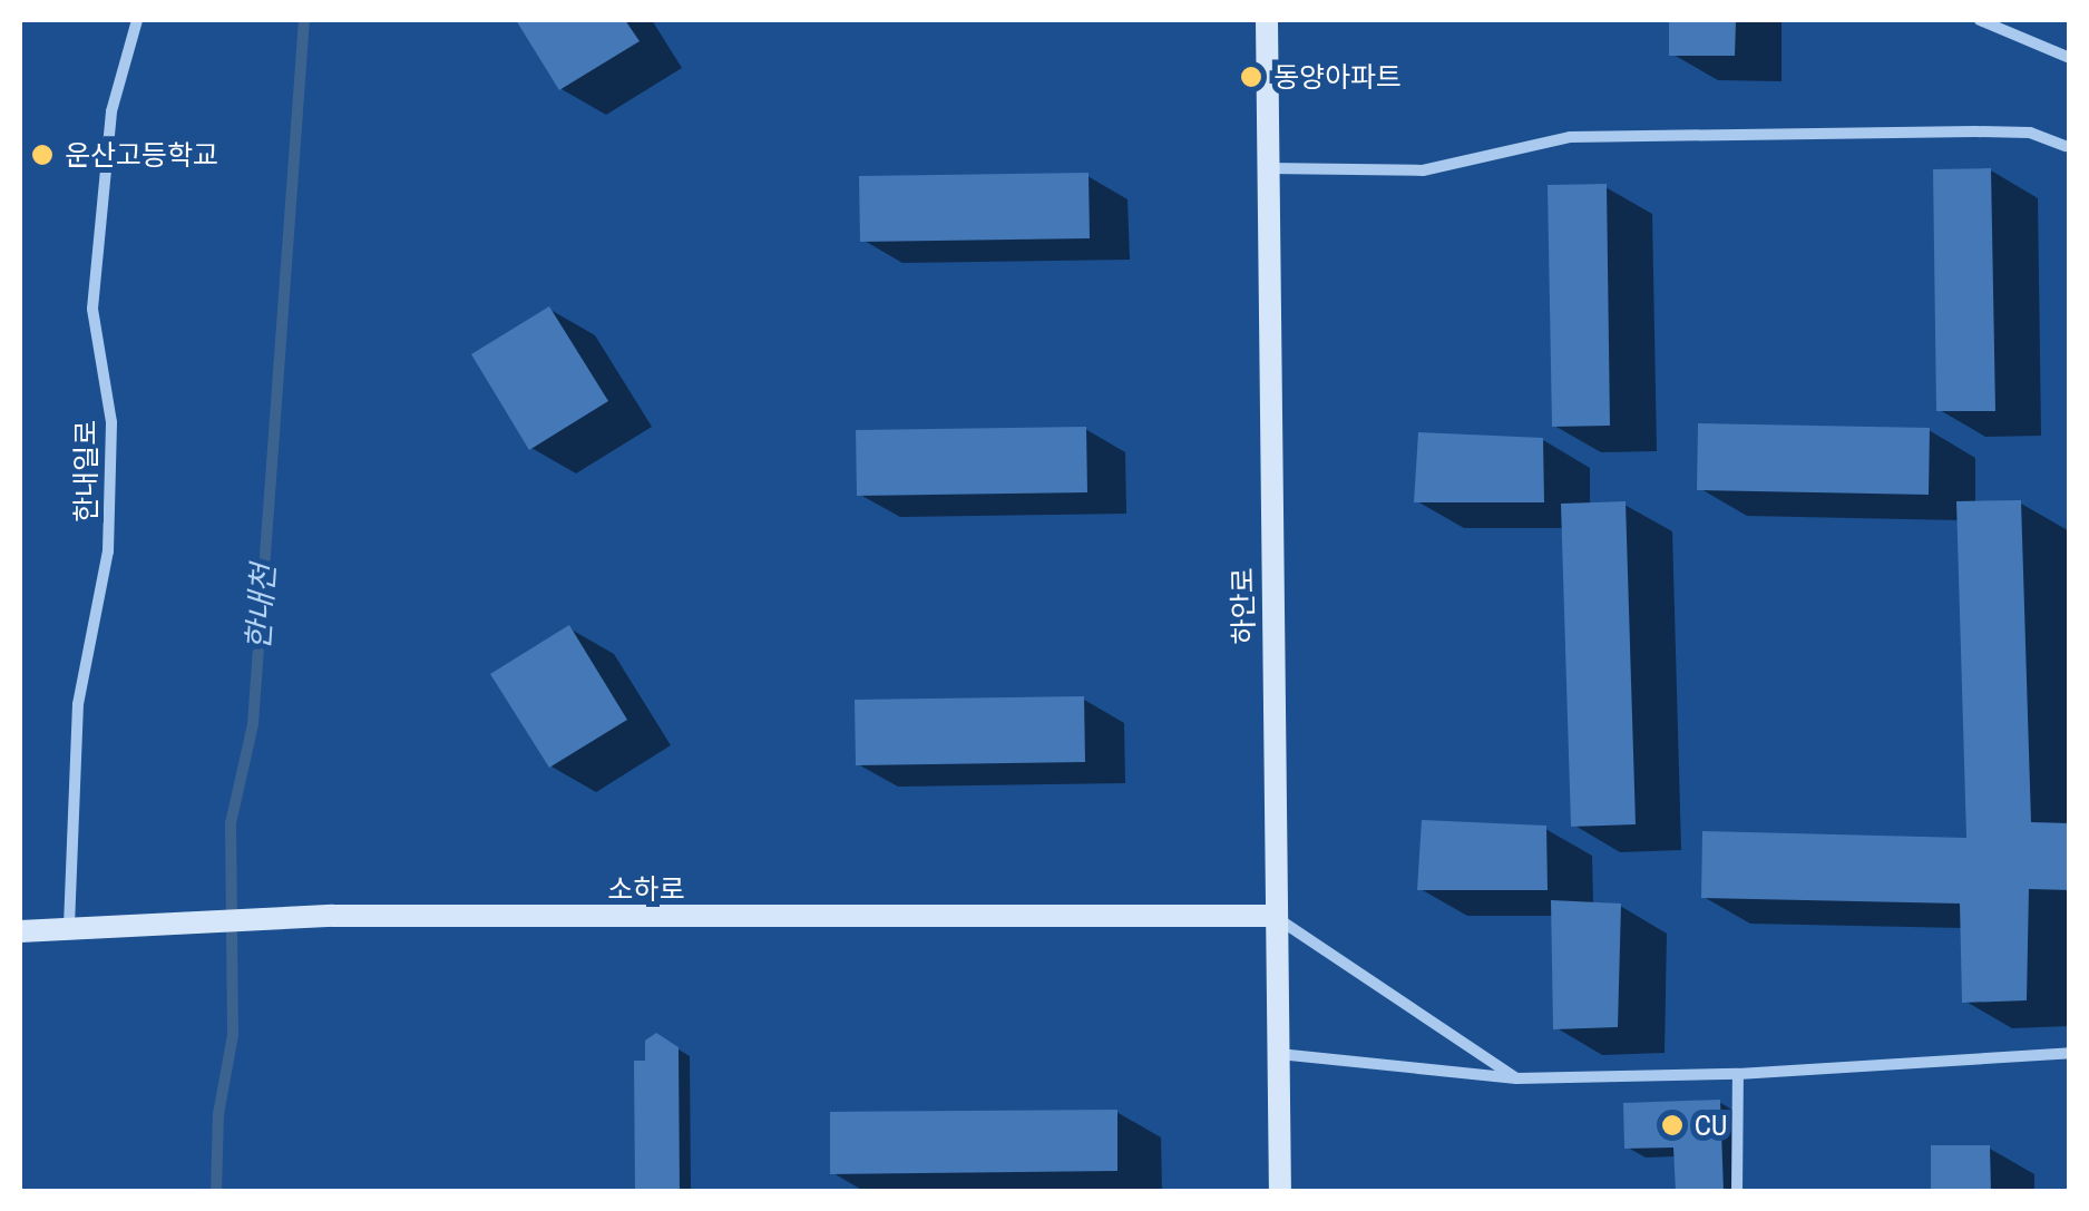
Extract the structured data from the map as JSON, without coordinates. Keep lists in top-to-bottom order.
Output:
{
  "streets": {
    "street": ["한내일로", "하안로", "소하로"]
  },
  "crossings": [
    ["한내일로", "소하로"],
    ["하안로", "소하로"]
  ],
  "water": ["한내천"],
  "places": ["동양아파트", "운산고등학교", "CU"]
}
